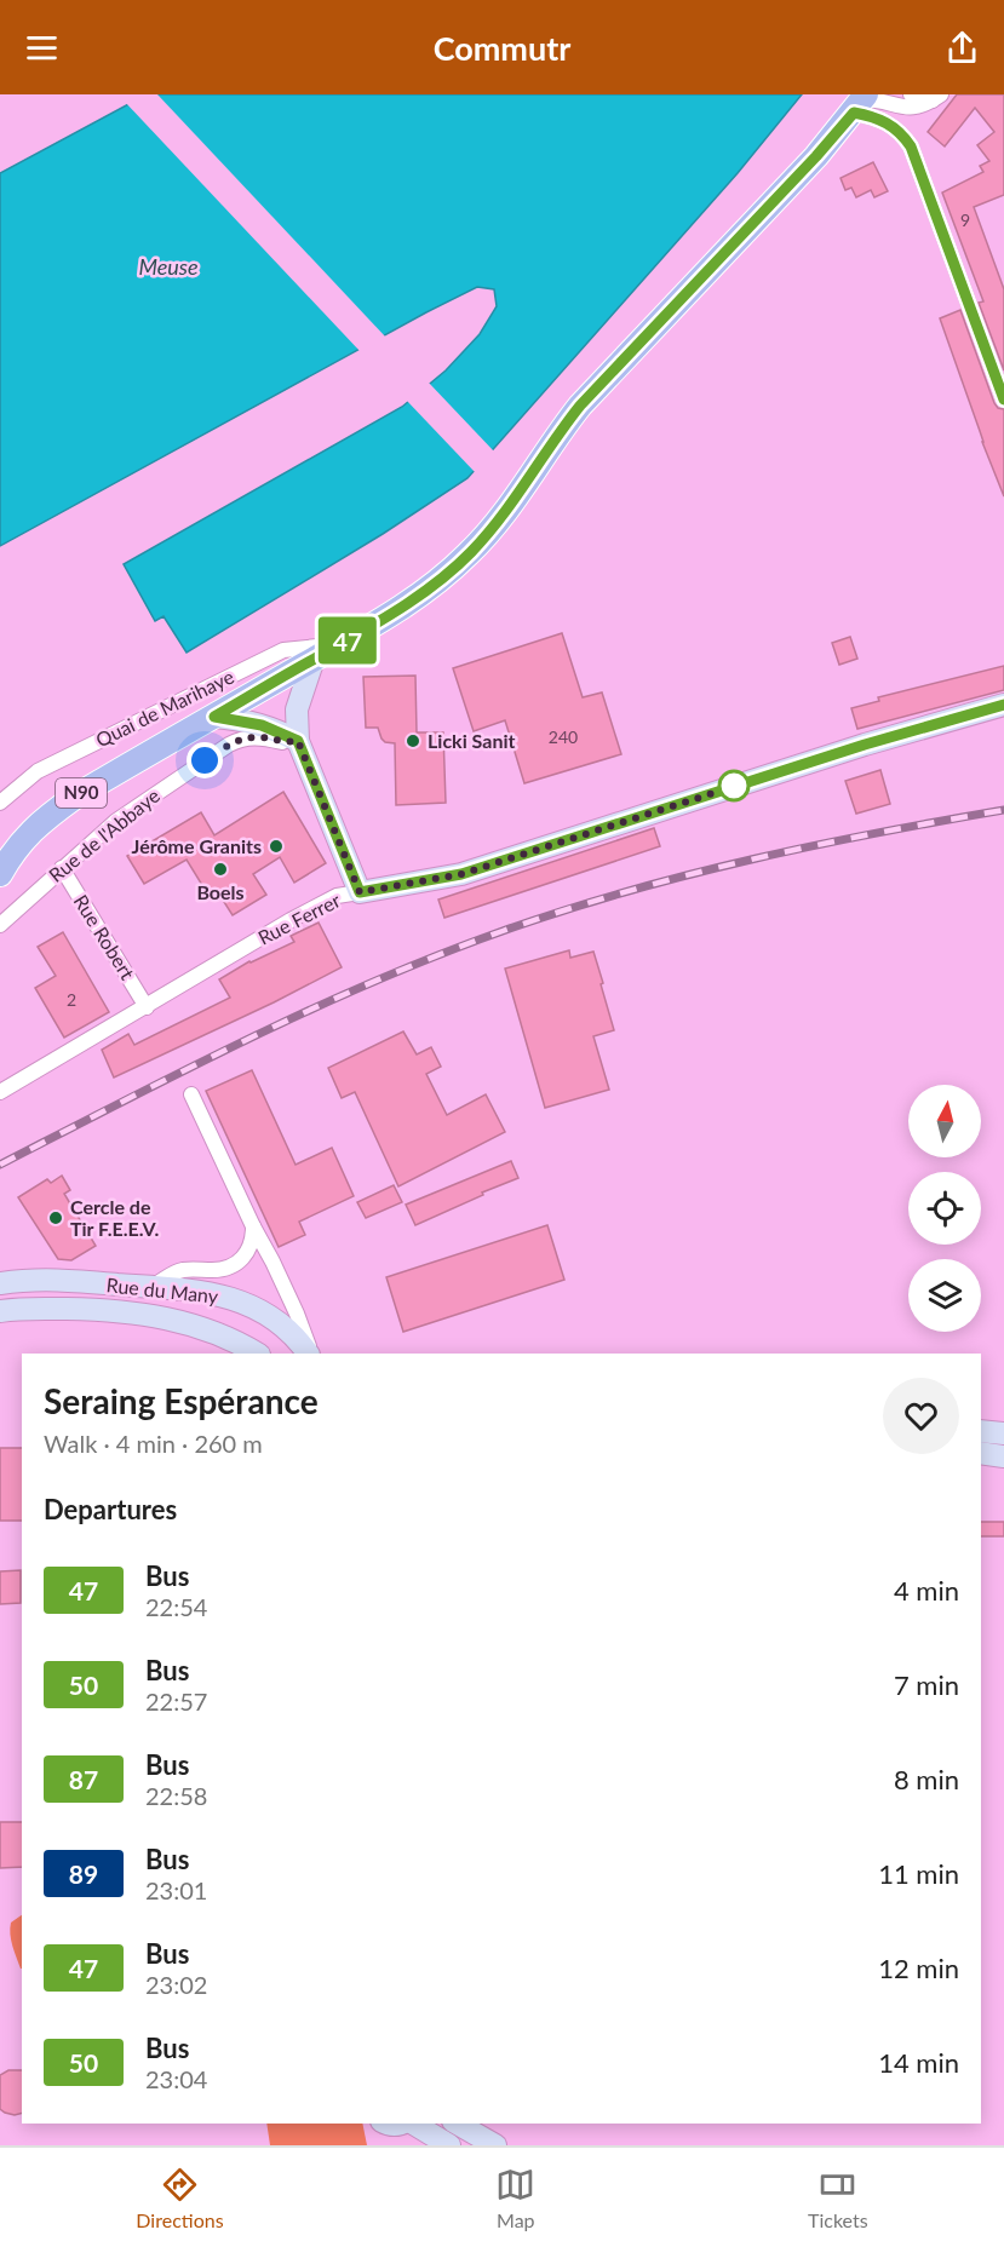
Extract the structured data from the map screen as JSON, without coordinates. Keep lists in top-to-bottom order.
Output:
{
  "streets": {
    "main road": ["N90"],
    "street": [
      "Quai de Marihaye",
      "Rue de l'Abbaye",
      "Rue Ferrer",
      "Rue Robert",
      "Rue du Many"
    ]
  },
  "crossings": [
    ["Quai de Marihaye", "N90"],
    ["Rue de l'Abbaye", "Rue Robert"],
    ["Rue Ferrer", "Rue Robert"]
  ],
  "water": ["Meuse"],
  "places": [
    "Licki Sanit",
    "Jérôme Granits",
    "Boels",
    "Cercle de Tir F.E.E.V."
  ],
  "lines": ["bus line 47"],
  "house_numbers": ["9", "240", "2"],
  "north": "top",
  "page": {
    "header": "Commutr",
    "on_map": "47",
    "heading": [
      ["Seraing Espérance", "Walk · 4 min · 260 m"],
      "Departures"
    ],
    "list": [
      {
        "mark": "47",
        "name": "Bus",
        "note": "22:54",
        "value": "4 min"
      },
      {
        "mark": "50",
        "name": "Bus",
        "note": "22:57",
        "value": "7 min"
      },
      {
        "mark": "87",
        "name": "Bus",
        "note": "22:58",
        "value": "8 min"
      },
      {
        "mark": "89",
        "name": "Bus",
        "note": "23:01",
        "value": "11 min"
      },
      {
        "mark": "47",
        "name": "Bus",
        "note": "23:02",
        "value": "12 min"
      },
      {
        "mark": "50",
        "name": "Bus",
        "note": "23:04",
        "value": "14 min"
      }
    ],
    "tabs": ["Directions", "Map", "Tickets"]
  }
}
